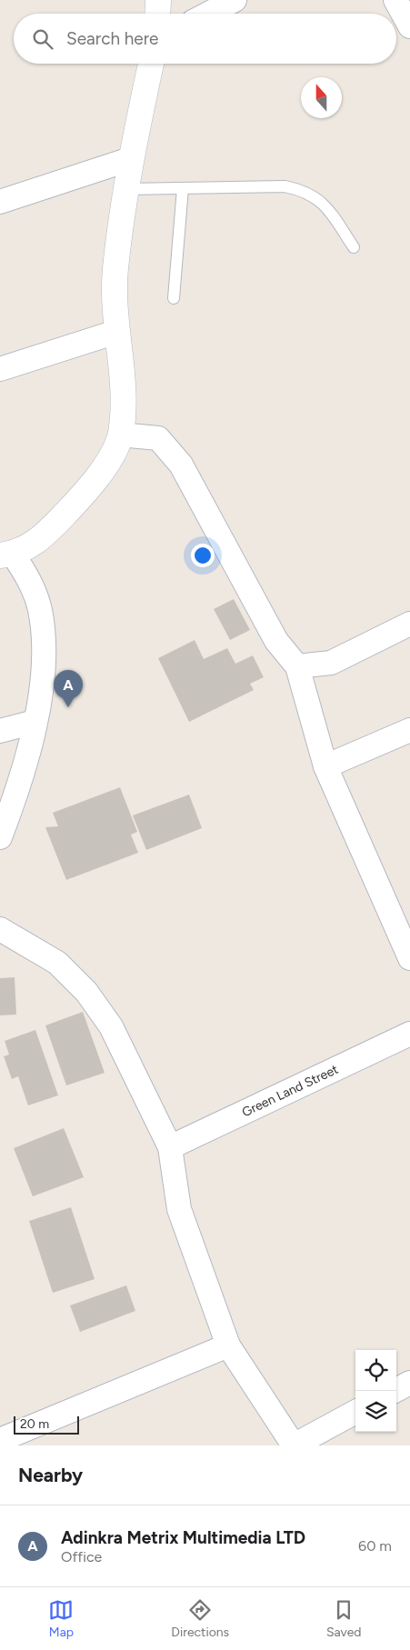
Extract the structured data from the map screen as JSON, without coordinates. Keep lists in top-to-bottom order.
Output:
{
  "streets": {
    "street": ["Green Land Street"]
  },
  "scale_bar": "20 m",
  "north": "top",
  "page": {
    "search": "Search here",
    "pins": "A",
    "scale": "20 m",
    "heading": "Nearby",
    "list": [
      {
        "mark": "A",
        "name": "Adinkra Metrix Multimedia LTD",
        "note": "Office",
        "value": "60 m"
      }
    ],
    "nav": ["Map", "Directions", "Saved"]
  }
}
